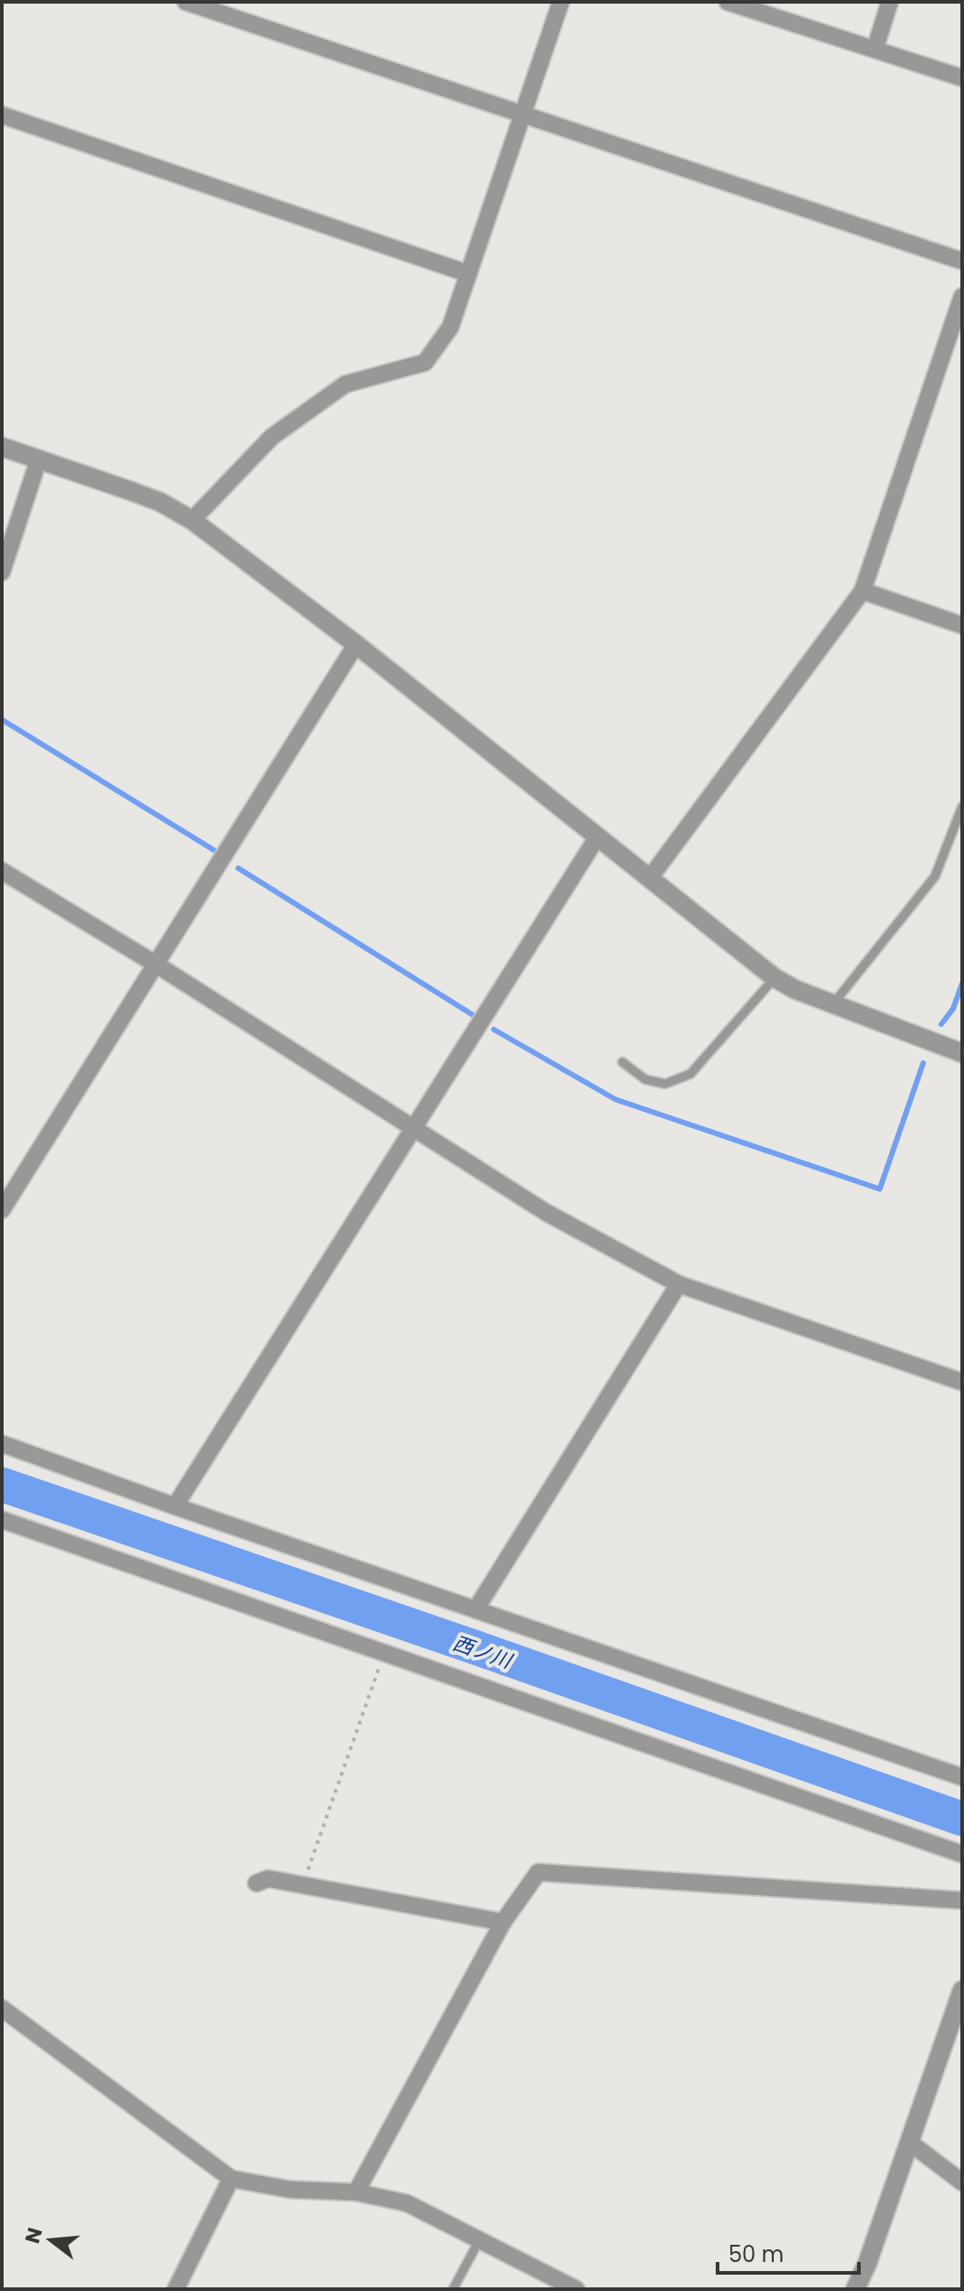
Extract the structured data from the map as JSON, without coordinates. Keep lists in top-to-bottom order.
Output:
{
  "water": ["西ノ川"],
  "scale_bar": "50 m",
  "north": "left"
}
